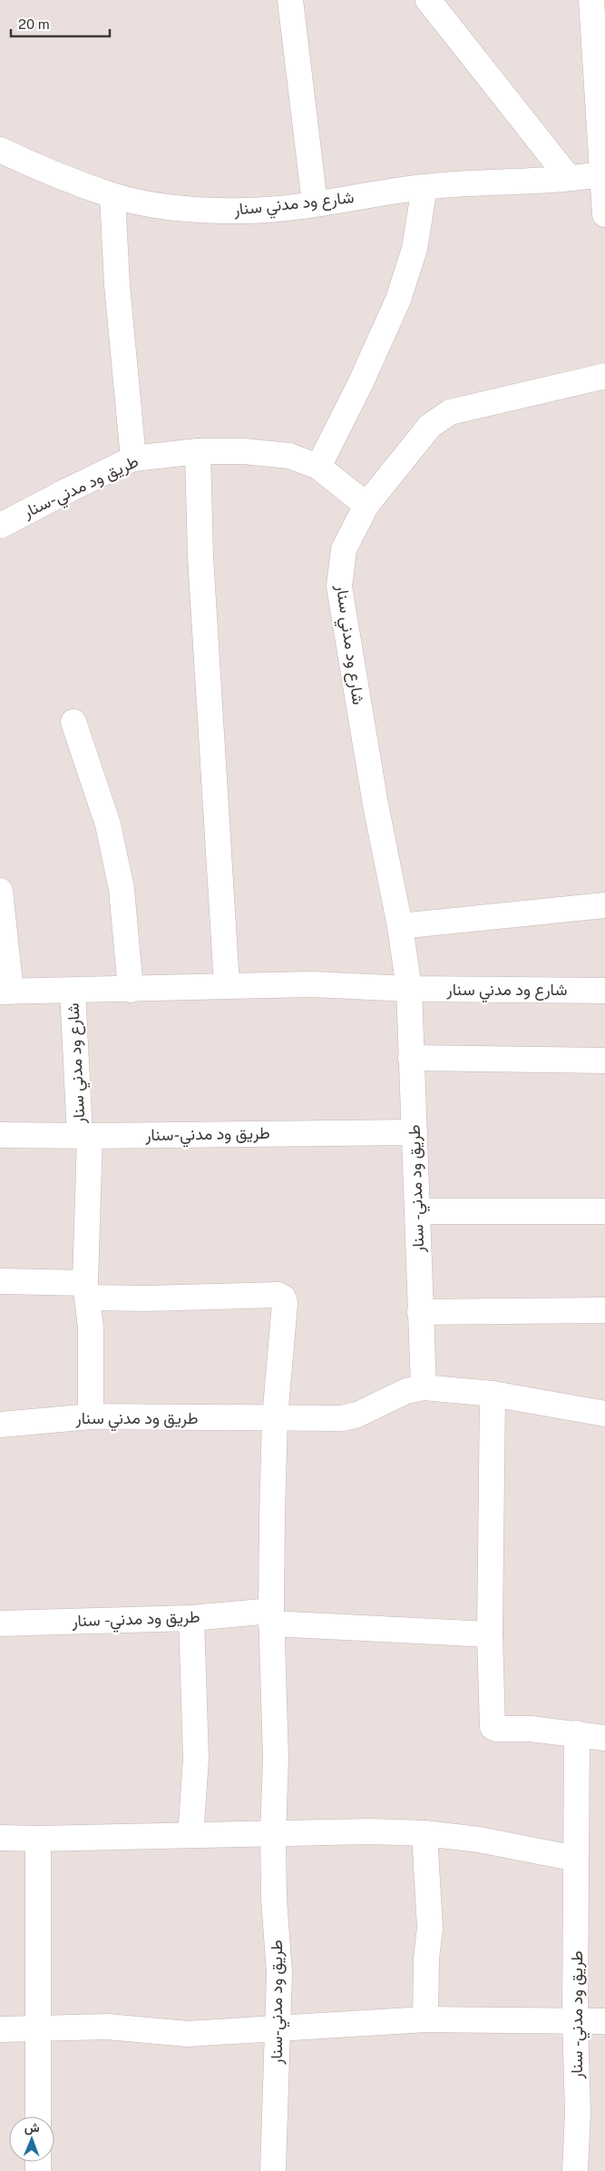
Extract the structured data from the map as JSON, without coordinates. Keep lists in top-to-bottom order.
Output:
{
  "streets": {
    "street": [
      "شارع ود مدني سنار",
      "طريق ود مدني-سنار",
      "طريق ود مدني - سنار",
      "طريق ود مدني سنار"
    ]
  },
  "crossings": [
    ["شارع ود مدني سنار", "طريق ود مدني-سنار"],
    ["شارع ود مدني سنار", "طريق ود مدني - سنار"],
    ["طريق ود مدني-سنار", "طريق ود مدني - سنار"]
  ],
  "scale_bar": "20 m",
  "north": "top"
}
